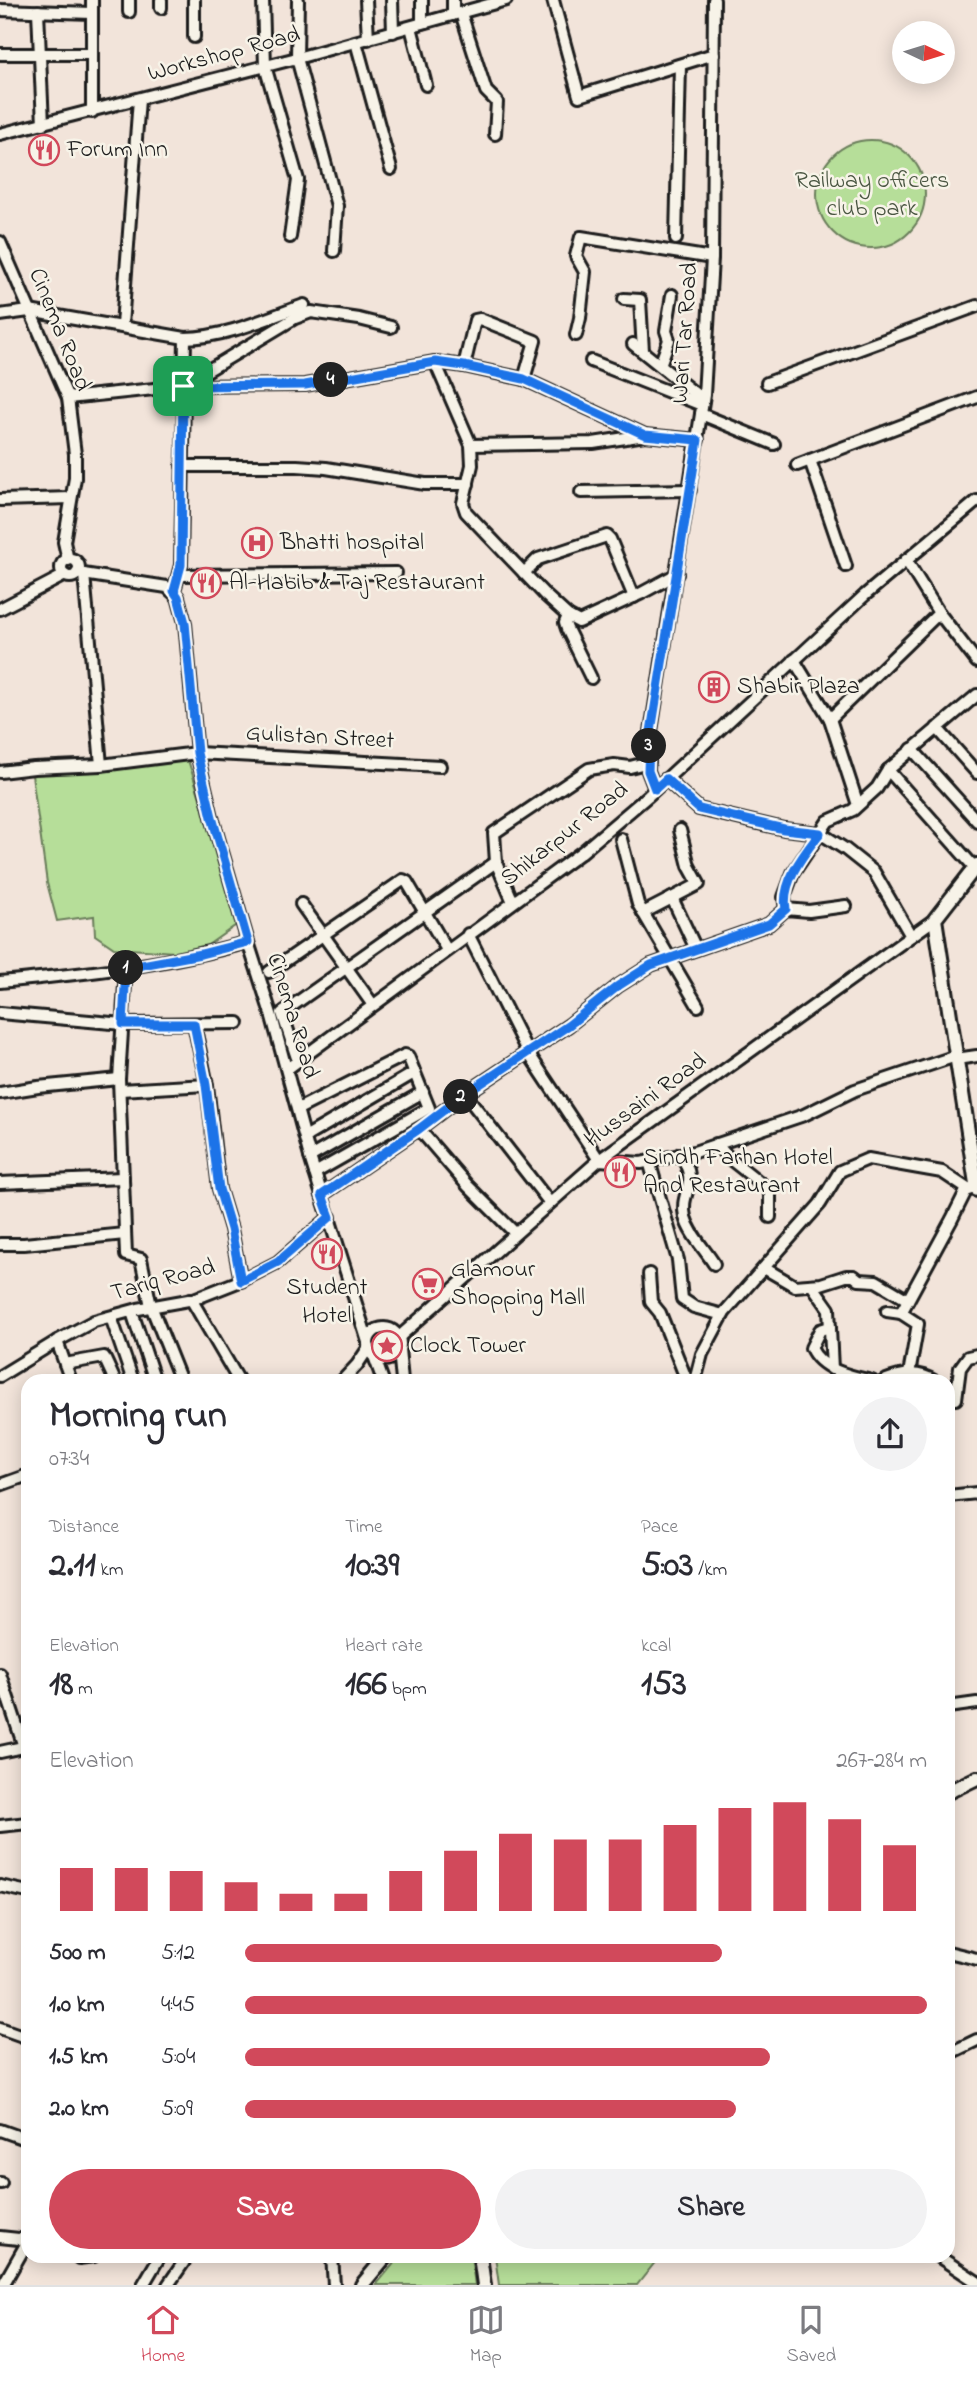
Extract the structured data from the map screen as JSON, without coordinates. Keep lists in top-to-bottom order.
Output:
{
  "streets": {
    "street": [
      "Workshop Road",
      "Cinema Road",
      "Wari Tar Road",
      "Gulistan Street",
      "Shikarpur Road",
      "Hussaini Road",
      "Tariq Road"
    ]
  },
  "crossings": [
    ["Cinema Road", "Gulistan Street"],
    ["Cinema Road", "Shikarpur Road"],
    ["Cinema Road", "Hussaini Road"],
    ["Cinema Road", "Tariq Road"],
    ["Wari Tar Road", "Shikarpur Road"]
  ],
  "parks": ["Railway officers club park"],
  "places": {
    "restaurant": [
      "Forum Inn",
      "Al-Habib & Taj Restaurant",
      "Sindh Farhan Hotel And Restaurant",
      "Student Hotel"
    ],
    "hospital": ["Bhatti hospital"],
    "building": ["Shabir Plaza"],
    "supermarket": ["Glamour Shopping Mall"],
    "place": ["Clock Tower"]
  },
  "north": "right",
  "page": {
    "pins": [
      "4",
      "3",
      "1",
      "2"
    ],
    "heading": ["Morning run", "07:34"],
    "stats": [
      ["Distance", "2.11 km"],
      ["Time", "10:39"],
      ["Pace", "5:03 /km"],
      ["Elevation", "18 m"],
      ["Heart rate", "166 bpm"],
      ["kcal", "153"]
    ],
    "chart": ["Elevation", "267–284 m"],
    "list": [
      {
        "name": "500 m",
        "note": "5:12"
      },
      {
        "name": "1.0 km",
        "note": "4:45"
      },
      {
        "name": "1.5 km",
        "note": "5:04"
      },
      {
        "name": "2.0 km",
        "note": "5:09"
      }
    ],
    "buttons": ["Save", "Share"],
    "tabs": ["Home", "Map", "Saved"]
  }
}
